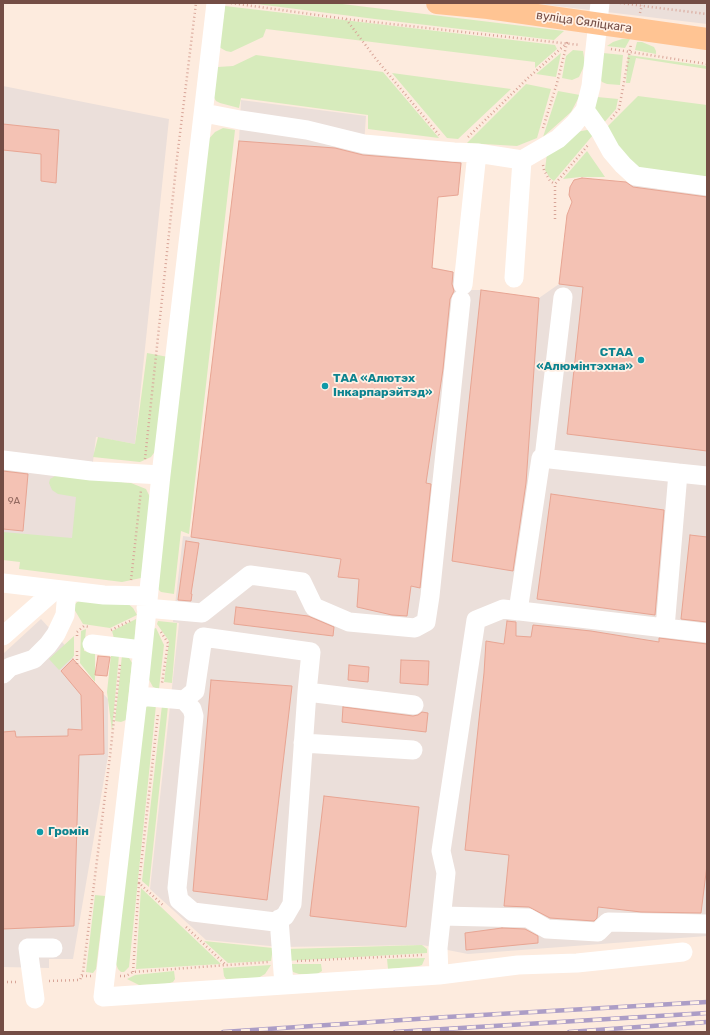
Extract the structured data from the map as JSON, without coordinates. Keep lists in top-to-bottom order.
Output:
{
  "streets": {
    "main road": ["вуліца Сяліцкага"]
  },
  "places": ["СТАА «Алюмінтэхна»", "ТАА «Алютэх Інкарпарэйтэд»", "Громін"],
  "house_numbers": ["9А"]
}
